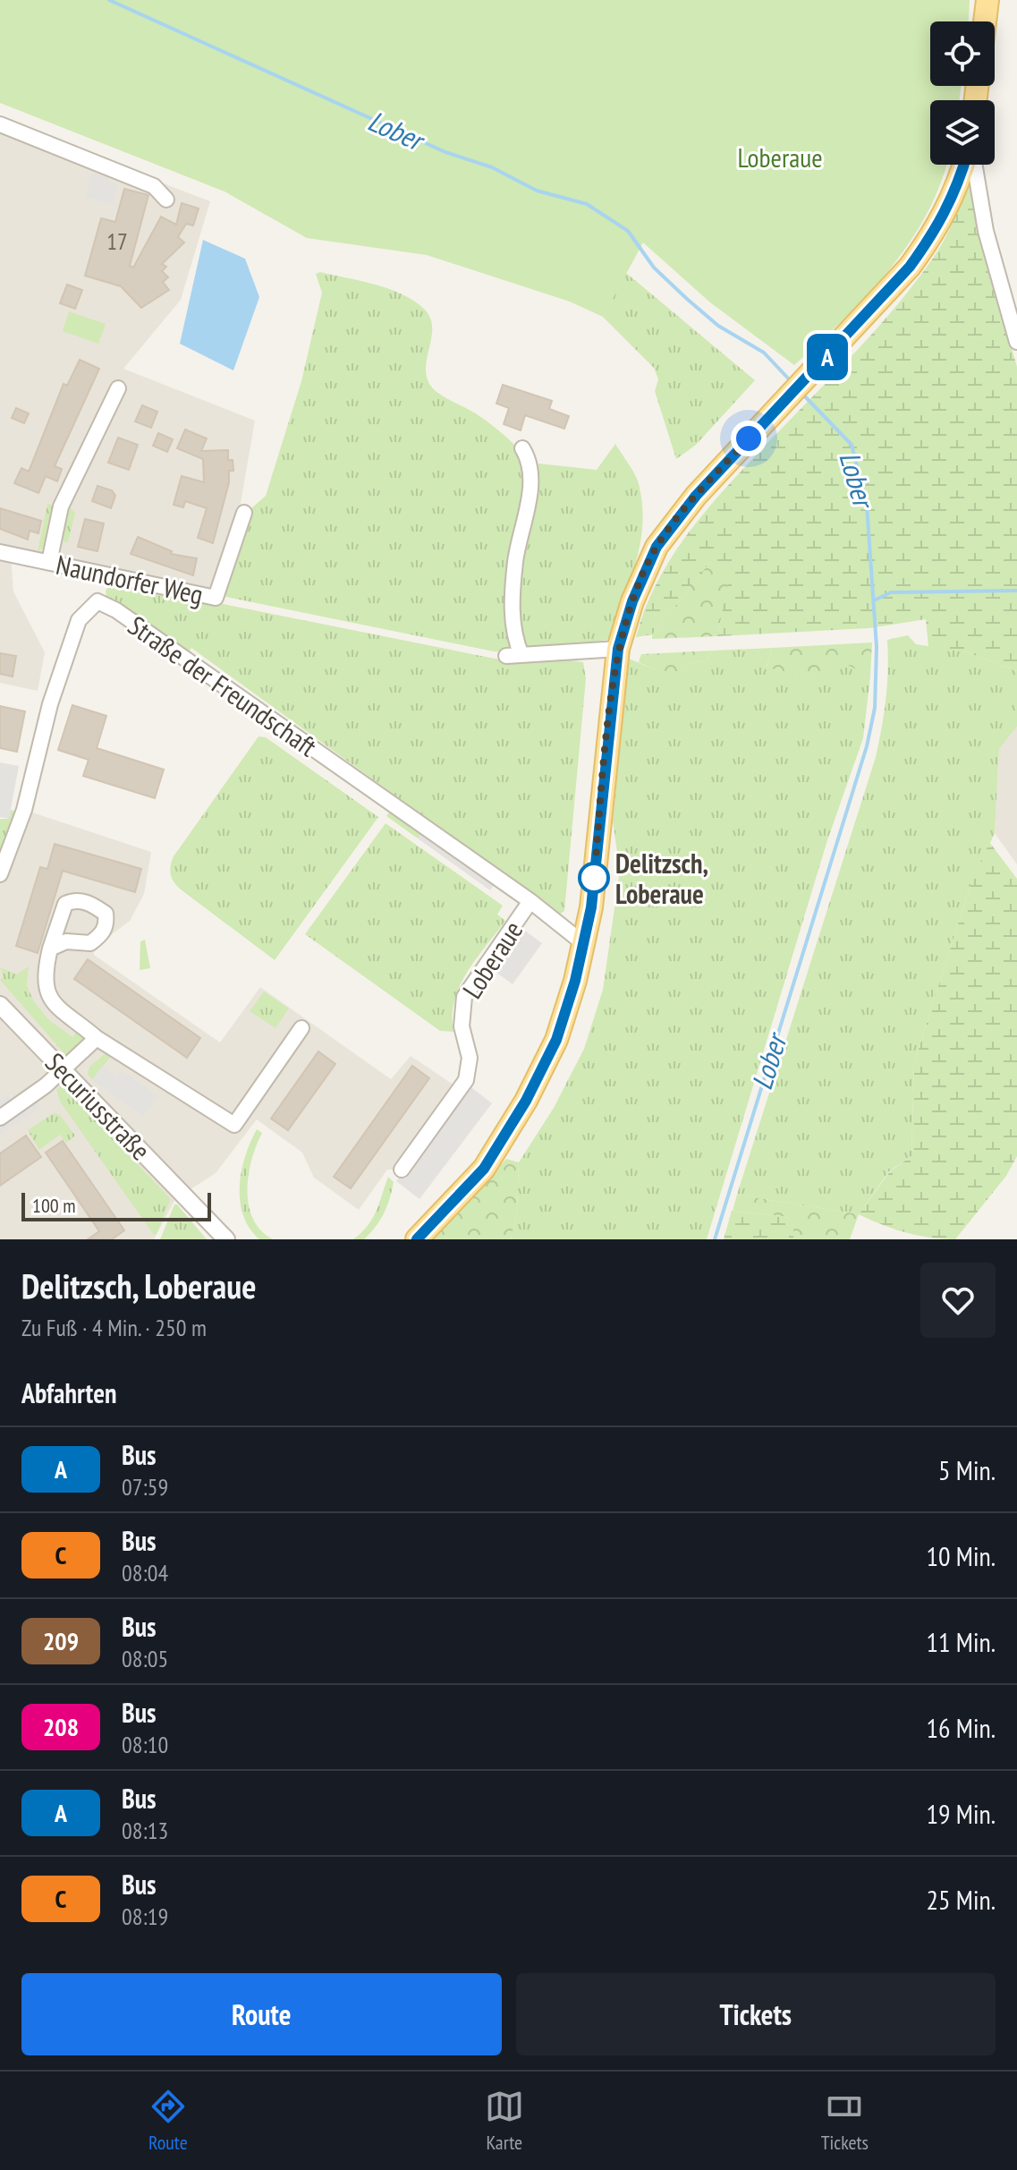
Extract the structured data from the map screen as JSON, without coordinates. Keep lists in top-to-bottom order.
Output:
{
  "streets": {
    "street": [
      "Naundorfer Weg",
      "Straße der Freundschaft",
      "Loberaue",
      "Securiusstraße"
    ]
  },
  "crossings": [
    ["Straße der Freundschaft", "Loberaue"]
  ],
  "water": ["Lober"],
  "parks": ["Loberaue"],
  "places": ["Delitzsch, Loberaue"],
  "lines": ["bus line A"],
  "house_numbers": ["17"],
  "scale_bar": "100 m",
  "page": {
    "on_map": "A",
    "scale": "100 m",
    "heading": [
      ["Delitzsch, Loberaue", "Zu Fuß · 4 Min. · 250 m"],
      "Abfahrten"
    ],
    "list": [
      {
        "mark": "A",
        "name": "Bus",
        "note": "07:59",
        "value": "5 Min."
      },
      {
        "mark": "C",
        "name": "Bus",
        "note": "08:04",
        "value": "10 Min."
      },
      {
        "mark": "209",
        "name": "Bus",
        "note": "08:05",
        "value": "11 Min."
      },
      {
        "mark": "208",
        "name": "Bus",
        "note": "08:10",
        "value": "16 Min."
      },
      {
        "mark": "A",
        "name": "Bus",
        "note": "08:13",
        "value": "19 Min."
      },
      {
        "mark": "C",
        "name": "Bus",
        "note": "08:19",
        "value": "25 Min."
      }
    ],
    "buttons": ["Route", "Tickets"],
    "tabs": ["Route", "Karte", "Tickets"]
  }
}
